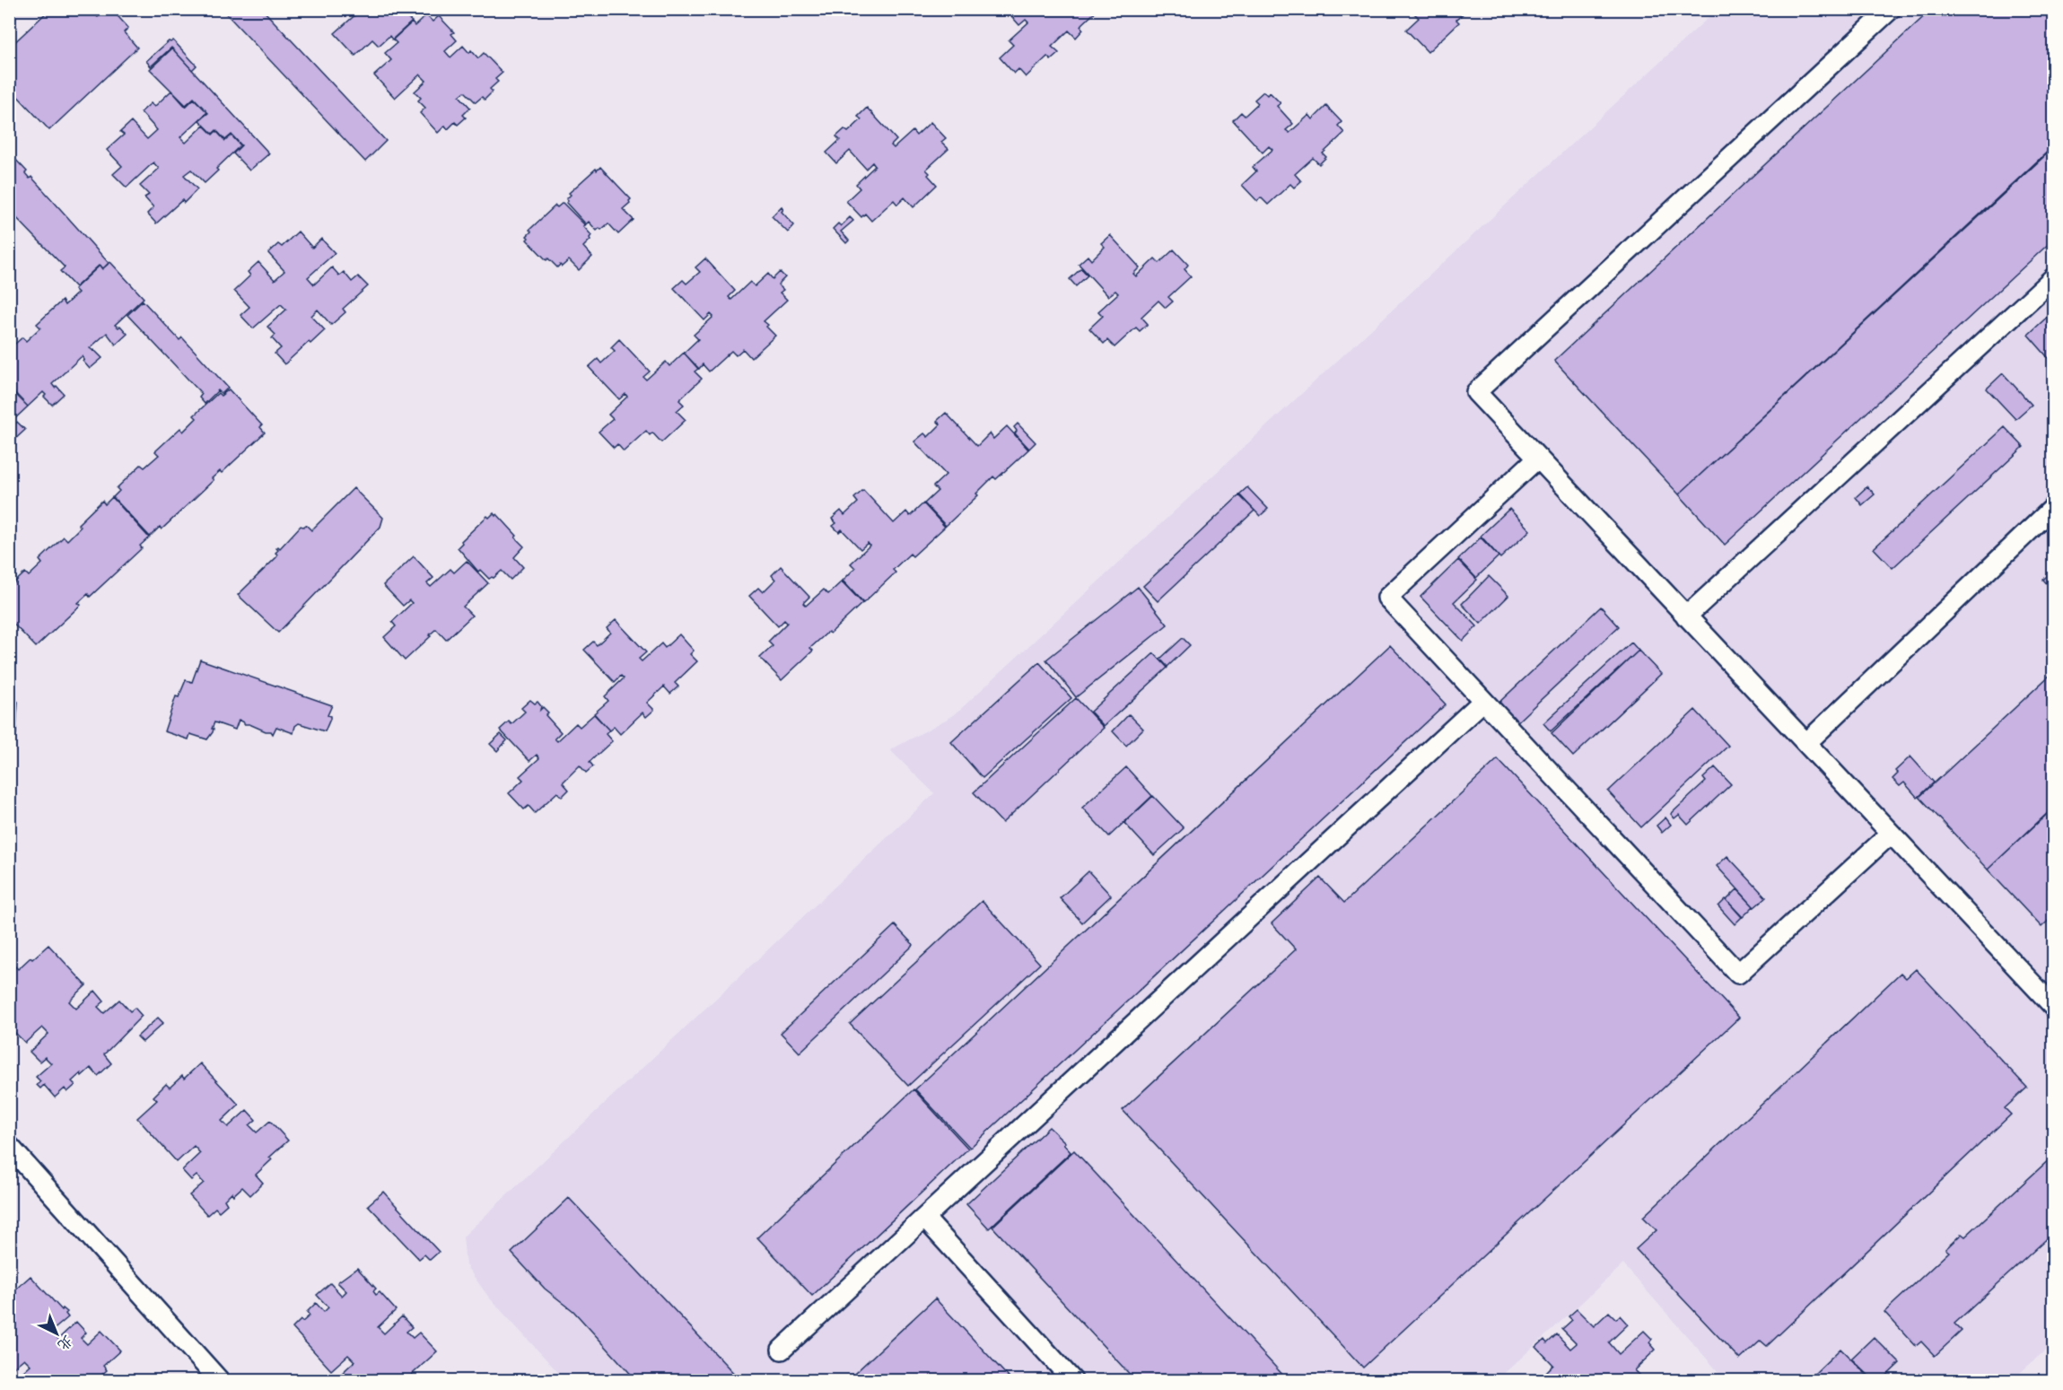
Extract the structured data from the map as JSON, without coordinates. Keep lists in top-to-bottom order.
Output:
{
  "north": "bottom right"
}
